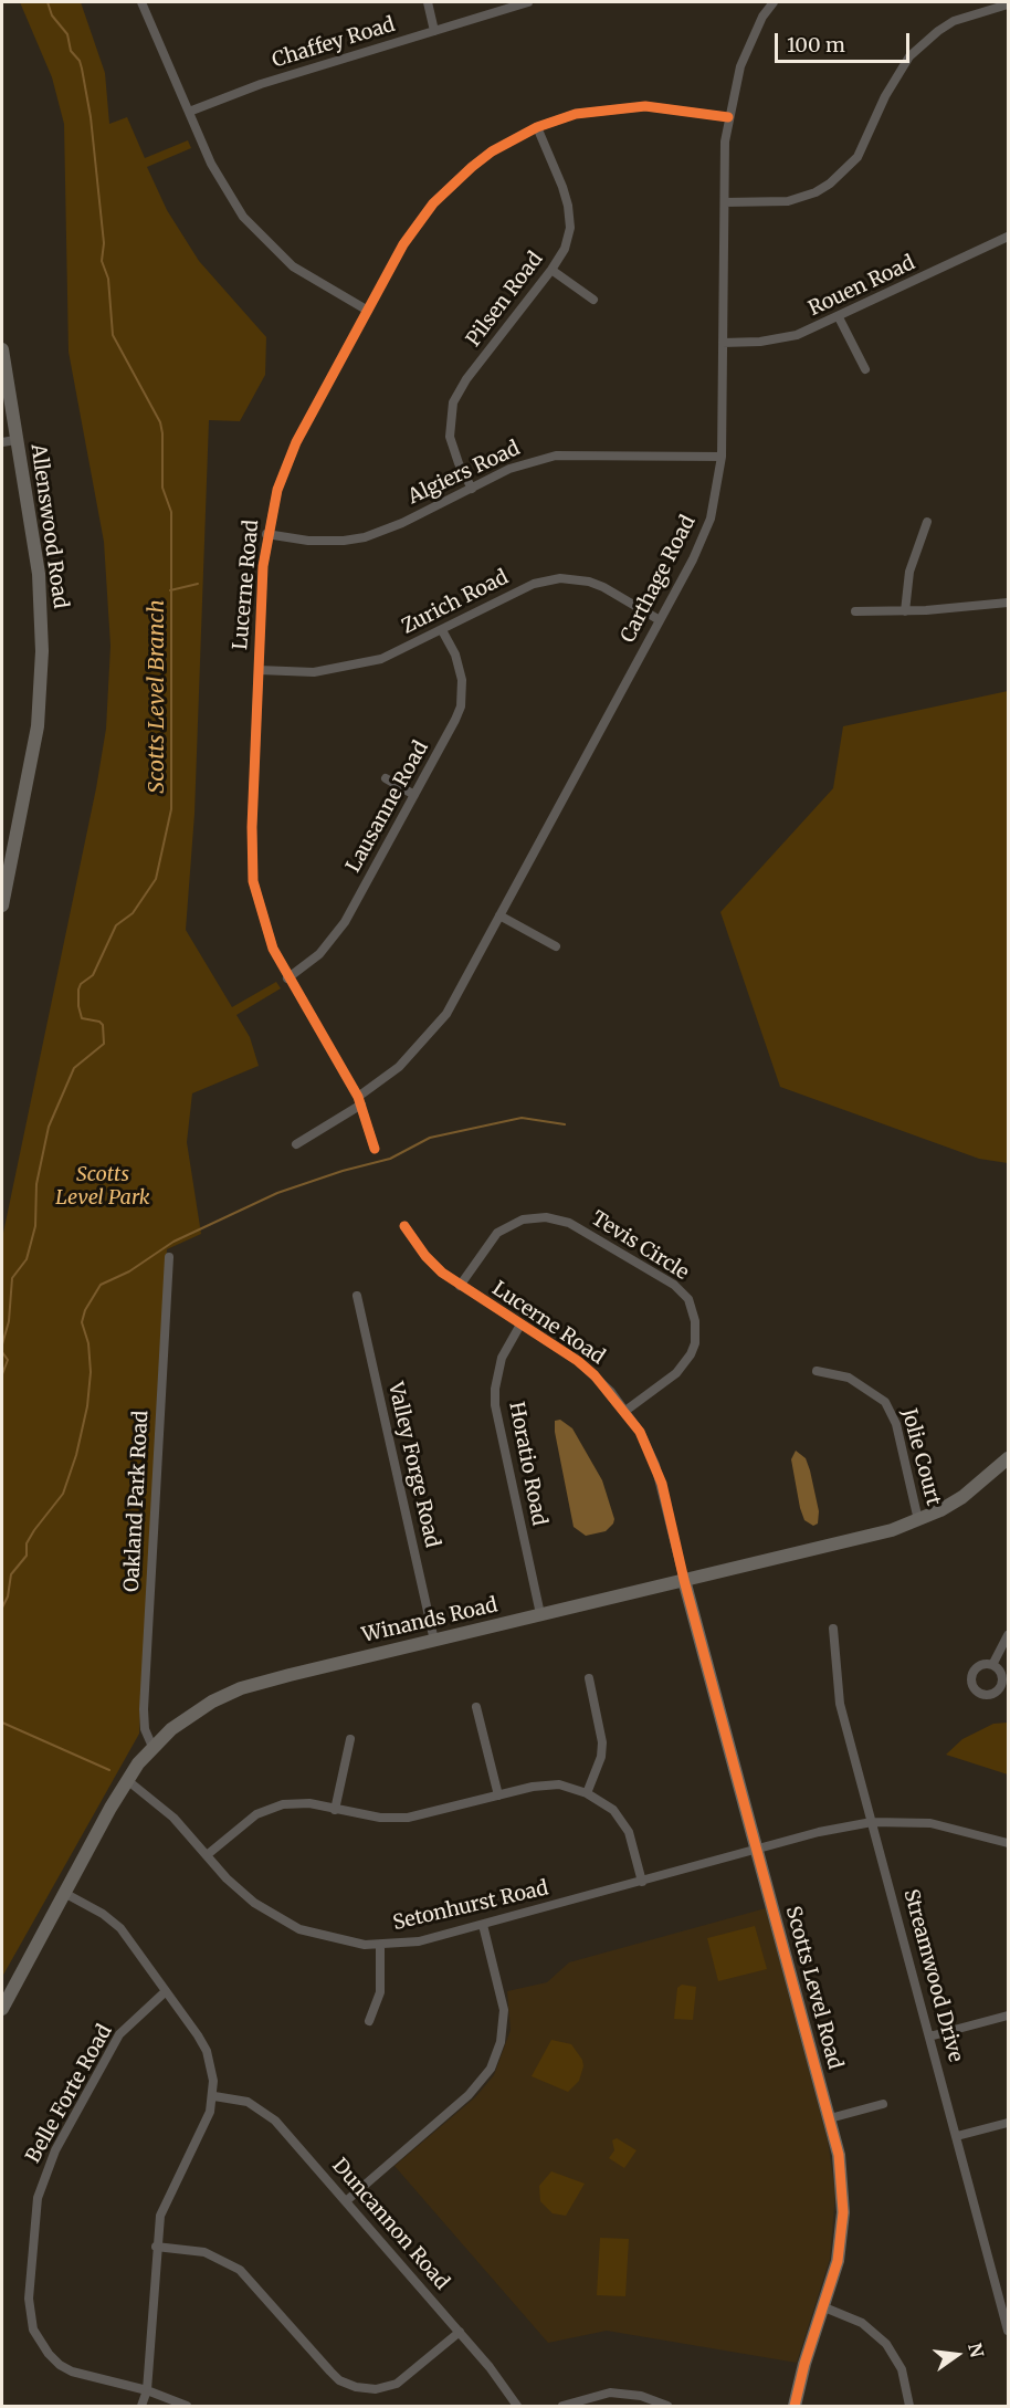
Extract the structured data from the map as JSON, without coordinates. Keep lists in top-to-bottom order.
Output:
{
  "streets": {
    "street": [
      "Chaffey Road",
      "Rouen Road",
      "Pilsen Road",
      "Algiers Road",
      "Allenswood Road",
      "Carthage Road",
      "Lucerne Road",
      "Zurich Road",
      "Lausanne Road",
      "Tevis Circle",
      "Jolie Court",
      "Horatio Road",
      "Valley Forge Road",
      "Oakland Park Road",
      "Winands Road",
      "Setonhurst Road",
      "Streamwood Drive",
      "Scotts Level Road",
      "Belle Forte Road",
      "Duncannon Road"
    ]
  },
  "crossings": [
    ["Rouen Road", "Carthage Road"],
    ["Pilsen Road", "Algiers Road"],
    ["Pilsen Road", "Lucerne Road"],
    ["Algiers Road", "Carthage Road"],
    ["Algiers Road", "Lucerne Road"],
    ["Carthage Road", "Lucerne Road"],
    ["Carthage Road", "Zurich Road"],
    ["Lucerne Road", "Zurich Road"],
    ["Lucerne Road", "Lausanne Road"],
    ["Lucerne Road", "Tevis Circle"],
    ["Lucerne Road", "Horatio Road"],
    ["Lucerne Road", "Winands Road"],
    ["Lucerne Road", "Scotts Level Road"],
    ["Zurich Road", "Lausanne Road"],
    ["Jolie Court", "Winands Road"],
    ["Horatio Road", "Winands Road"],
    ["Valley Forge Road", "Winands Road"],
    ["Oakland Park Road", "Winands Road"],
    ["Winands Road", "Setonhurst Road"],
    ["Winands Road", "Scotts Level Road"],
    ["Setonhurst Road", "Streamwood Drive"],
    ["Setonhurst Road", "Scotts Level Road"]
  ],
  "water": ["Scotts Level Branch"],
  "parks": ["Scotts Level Park"],
  "scale_bar": "100 m",
  "north": "right"
}
